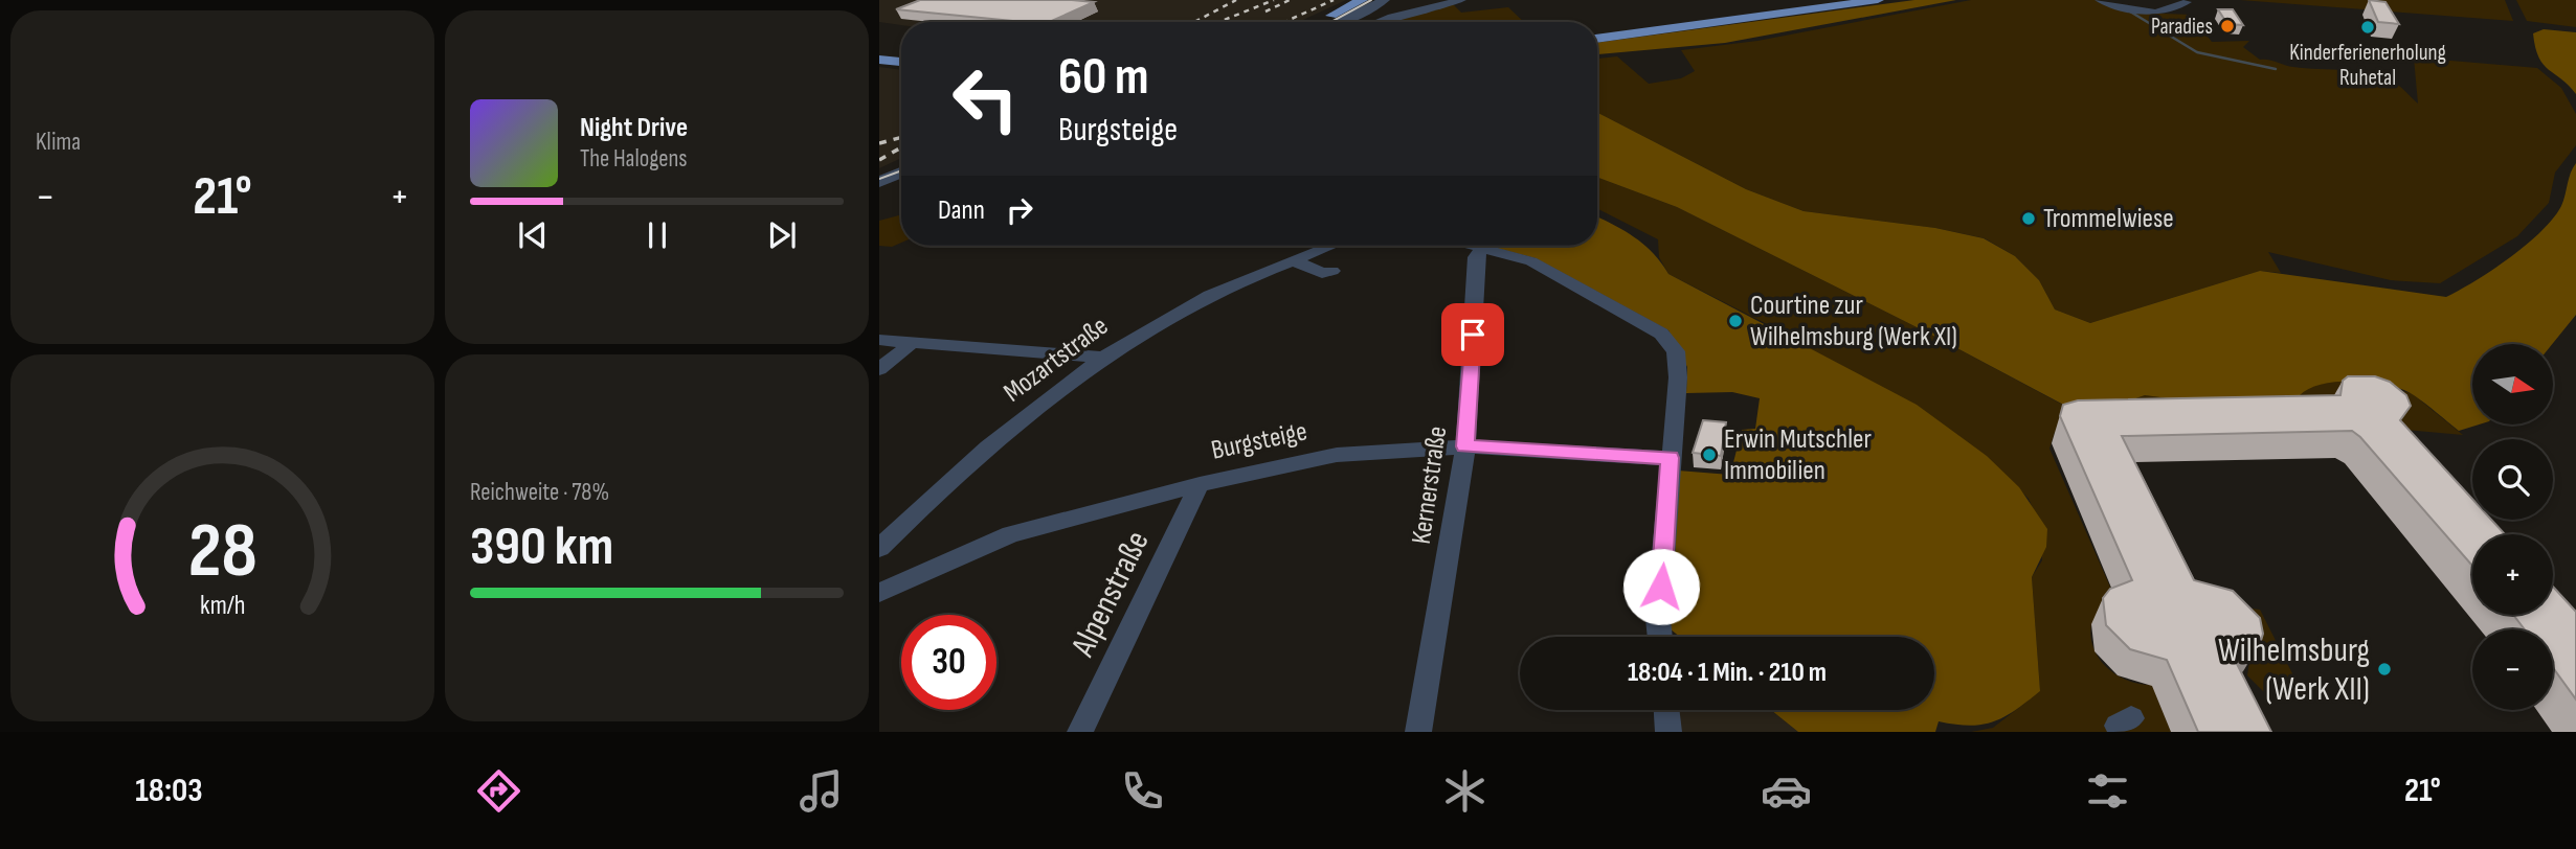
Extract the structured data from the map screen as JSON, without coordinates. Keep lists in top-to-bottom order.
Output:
{
  "streets": {
    "street": [
      "Mozartstraße",
      "Burgsteige",
      "Kernerstraße",
      "Alpenstraße"
    ]
  },
  "crossings": [
    ["Burgsteige", "Kernerstraße"],
    ["Burgsteige", "Alpenstraße"]
  ],
  "places": [
    "Paradies",
    "Kinderferienerholung Ruhetal",
    "Trommelwiese",
    "Courtine zur Wilhelmsburg (Werk XI)",
    "Erwin Mutschler Immobilien",
    "Wilhelmsburg (Werk XII)"
  ],
  "north": "right",
  "page": {
    "tile": [
      "Klima",
      ["Reichweite · 78%", "390 km"]
    ],
    "turn": ["60 m", "Burgsteige"],
    "song": ["Night Drive", "The Halogens"],
    "heat": ["−", "21°", "+"],
    "then": "Dann",
    "map_buttons": ["+", "−"],
    "limit": "30",
    "trip": "18:04 · 1 Min. · 210 m",
    "tabs": ["18:03", "21°"],
    "gauge": ["28", "km/h"]
  }
}
